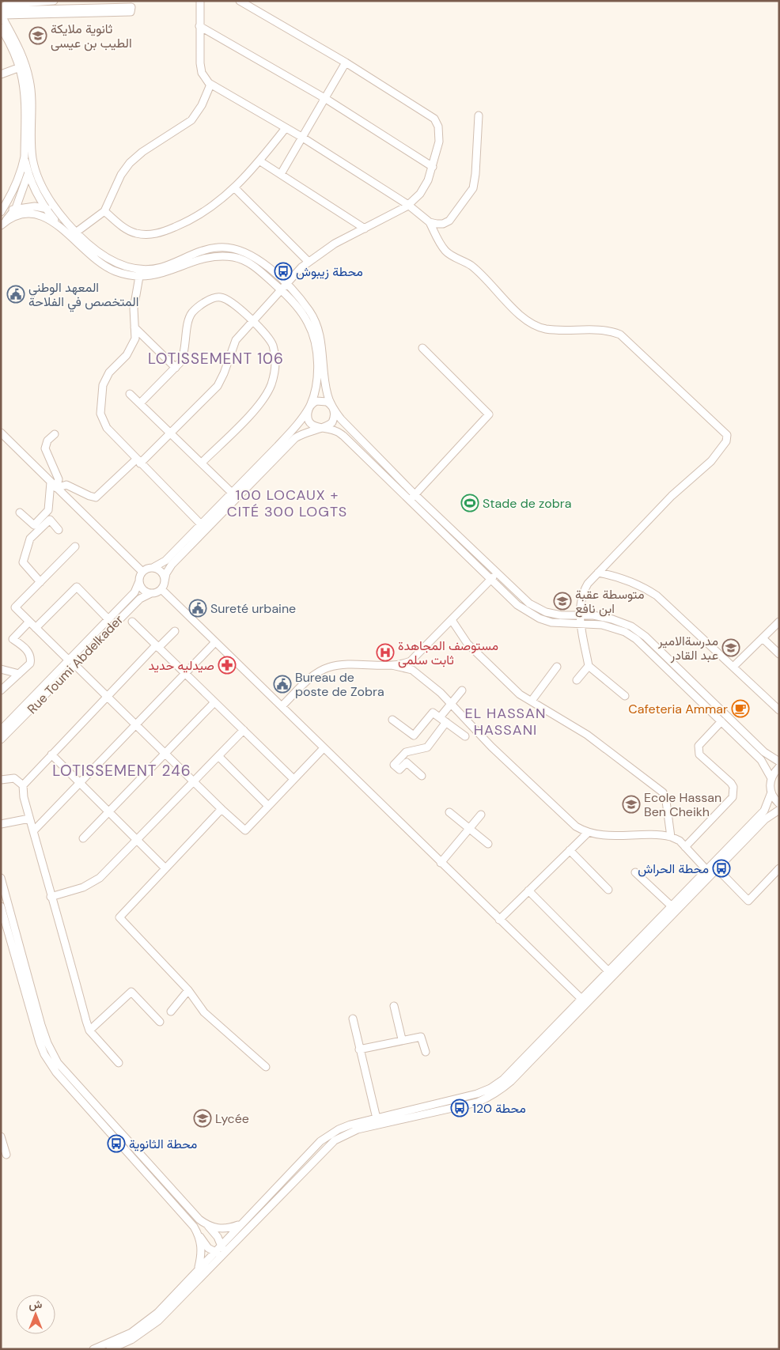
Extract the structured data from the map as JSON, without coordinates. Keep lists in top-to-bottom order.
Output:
{
  "streets": {
    "street": ["Rue Toumi Abdelkader"]
  },
  "districts": [
    "LOTISSEMENT 106",
    "100 LOCAUX + CITÉ 300 LOGTS",
    "EL HASSAN HASSANI",
    "LOTISSEMENT 246"
  ],
  "places": {
    "school or university": [
      "ثانوية ملايكة الطيب بن عيسى",
      "متوسطة عقبة ابن نافع",
      "مدرسةالامير عبد القادر",
      "Ecole Hassan Ben Cheikh",
      "Lycée"
    ],
    "bus stop": [
      "محطة زيبوش",
      "محطة الحراش",
      "محطة 120",
      "محطة الثانوية"
    ],
    "public building": ["المعهد الوطني المتخصص في الفلاحة", "Sureté urbaine", "Bureau de poste de Zobra"],
    "sports": ["Stade de zobra"],
    "hospital": ["مستوصف المجاهدة ثابت سلمى"],
    "pharmacy": ["صيدليه حديد"],
    "cafe": ["Cafeteria Ammar"]
  },
  "north": "top"
}
